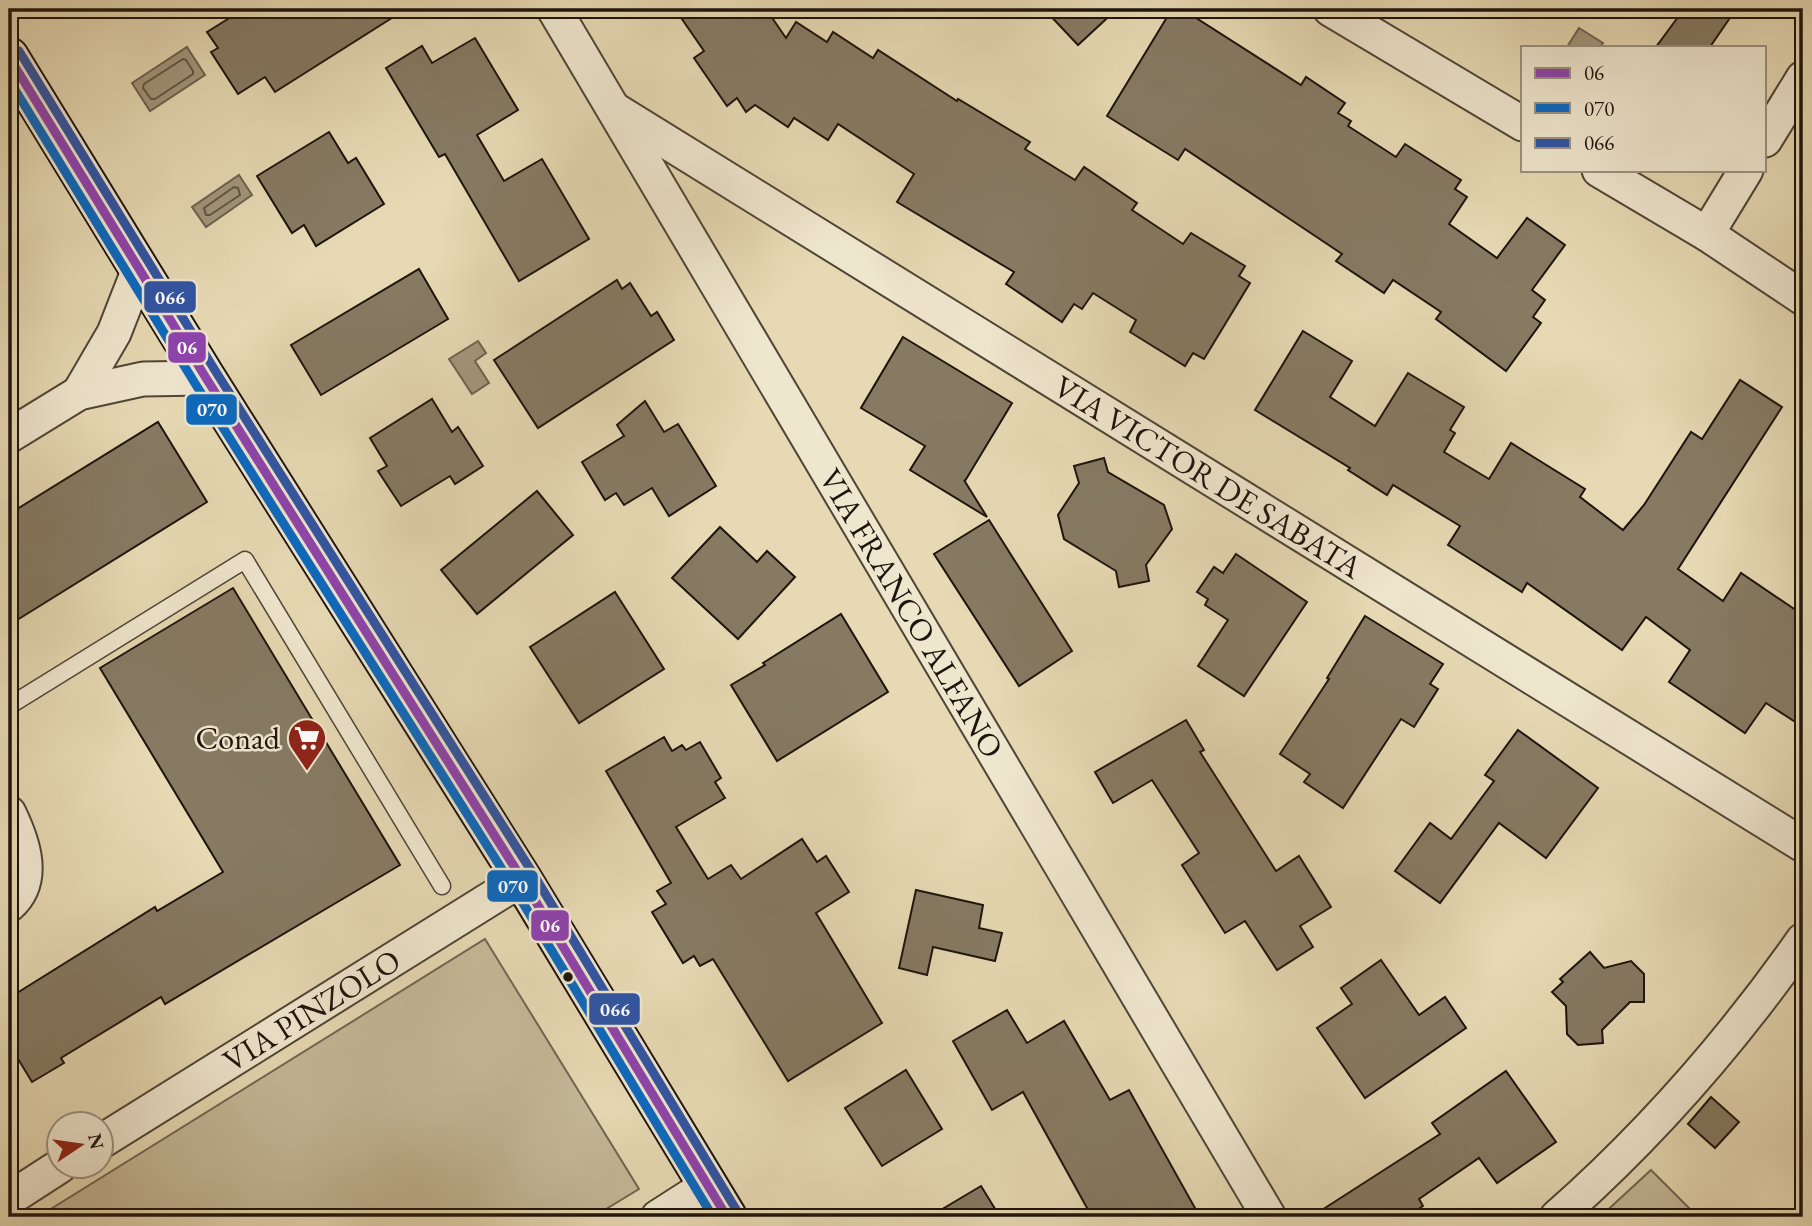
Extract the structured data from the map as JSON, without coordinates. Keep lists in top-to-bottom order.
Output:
{
  "streets": {
    "street": ["VIA VICTOR DE SABATA", "VIA FRANCO ALFANO", "VIA PINZOLO"]
  },
  "crossings": [
    ["VIA VICTOR DE SABATA", "VIA FRANCO ALFANO"]
  ],
  "places": {
    "supermarket": ["Conad"]
  },
  "lines": ["transit line 066", "transit line 06", "transit line 070"],
  "legend": ["06", "070", "066"],
  "north": "right"
}
